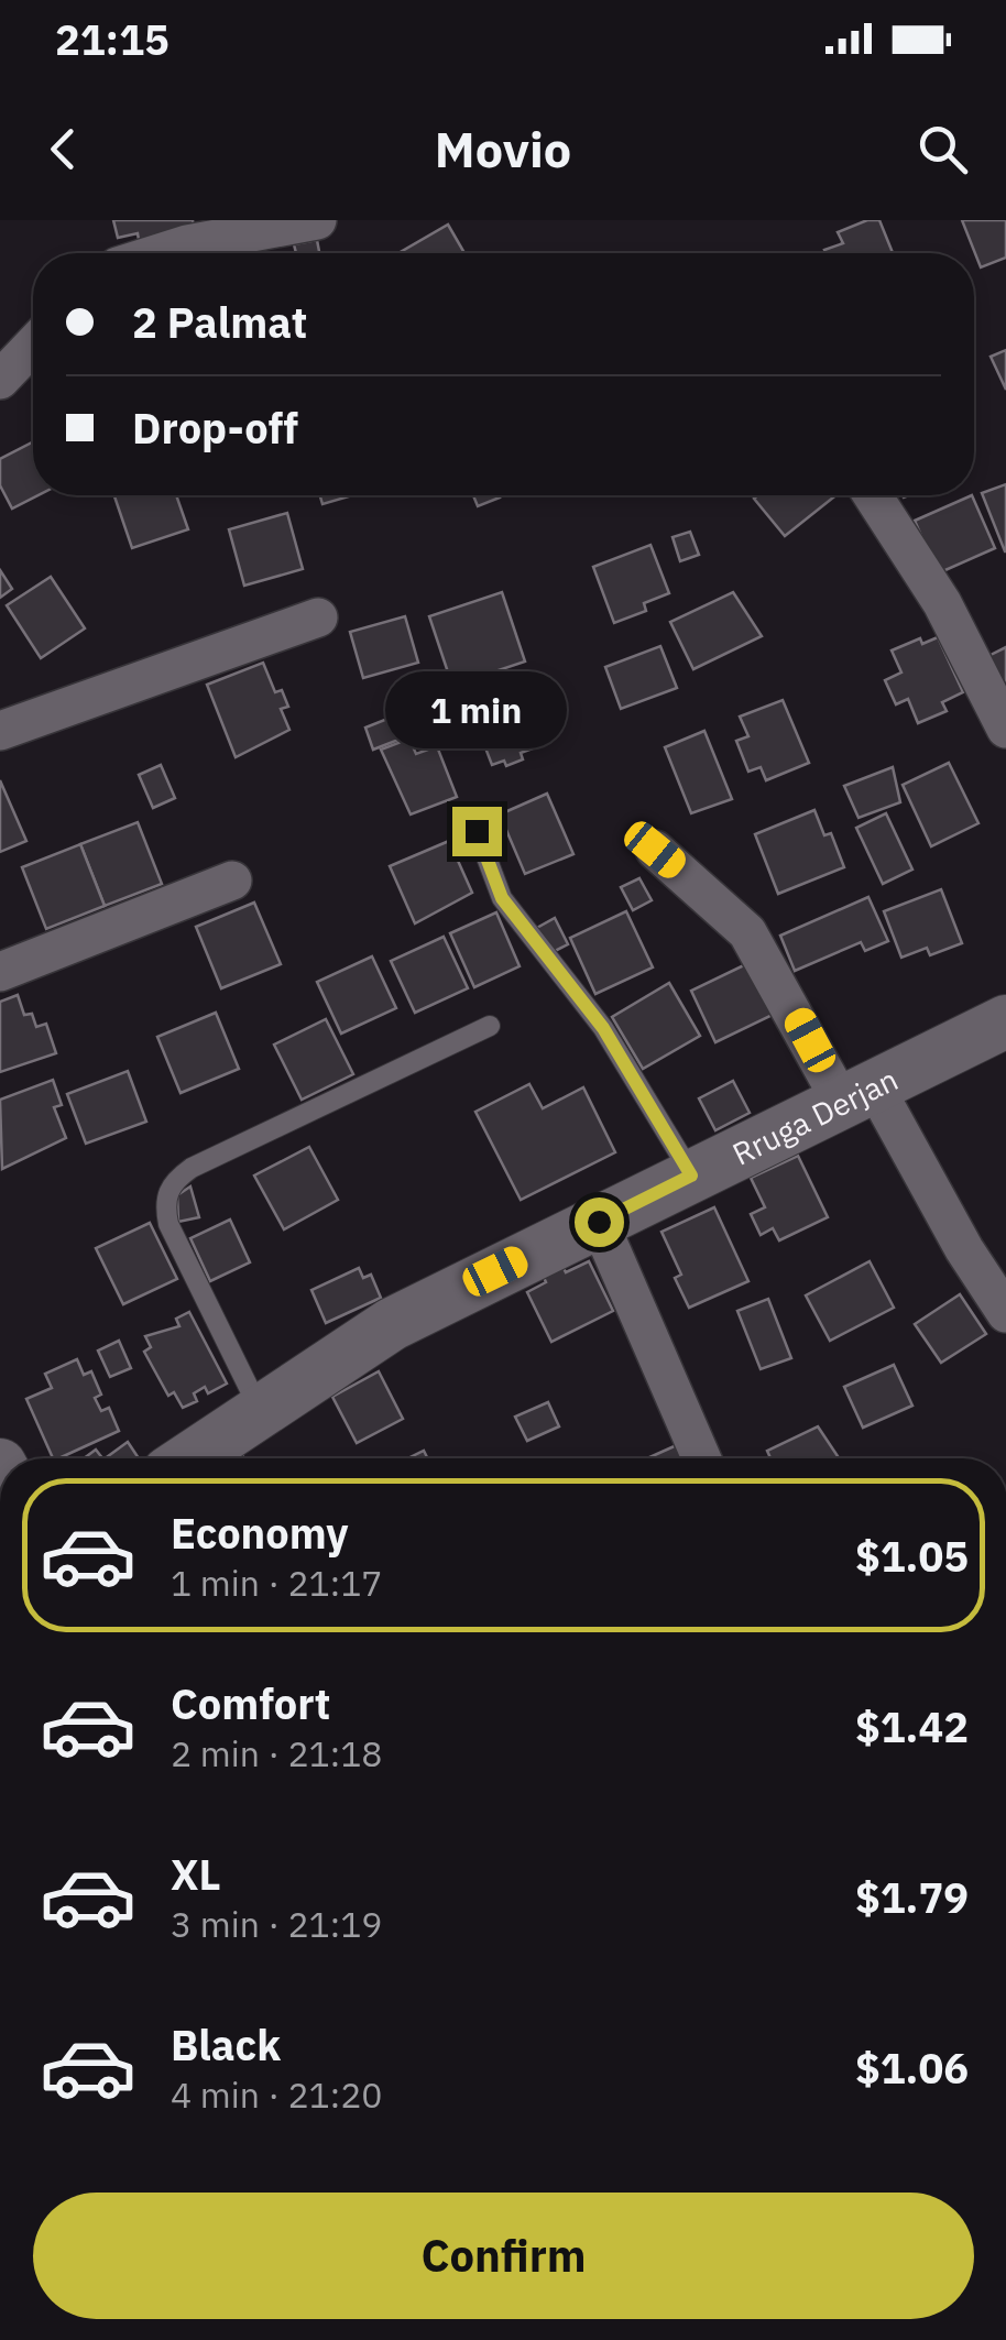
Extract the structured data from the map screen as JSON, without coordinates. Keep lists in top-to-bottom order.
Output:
{
  "streets": {
    "street": ["Rruga Derjan"]
  },
  "page": {
    "status": "21:15",
    "header": "Movio",
    "banner": ["2 Palmat", "Drop-off"],
    "bubble": "1 min",
    "list": [
      {
        "name": "Economy",
        "note": "1 min · 21:17",
        "value": "$1.05"
      },
      {
        "name": "Comfort",
        "note": "2 min · 21:18",
        "value": "$1.42"
      },
      {
        "name": "XL",
        "note": "3 min · 21:19",
        "value": "$1.79"
      },
      {
        "name": "Black",
        "note": "4 min · 21:20",
        "value": "$1.06"
      }
    ],
    "buttons": "Confirm"
  }
}
